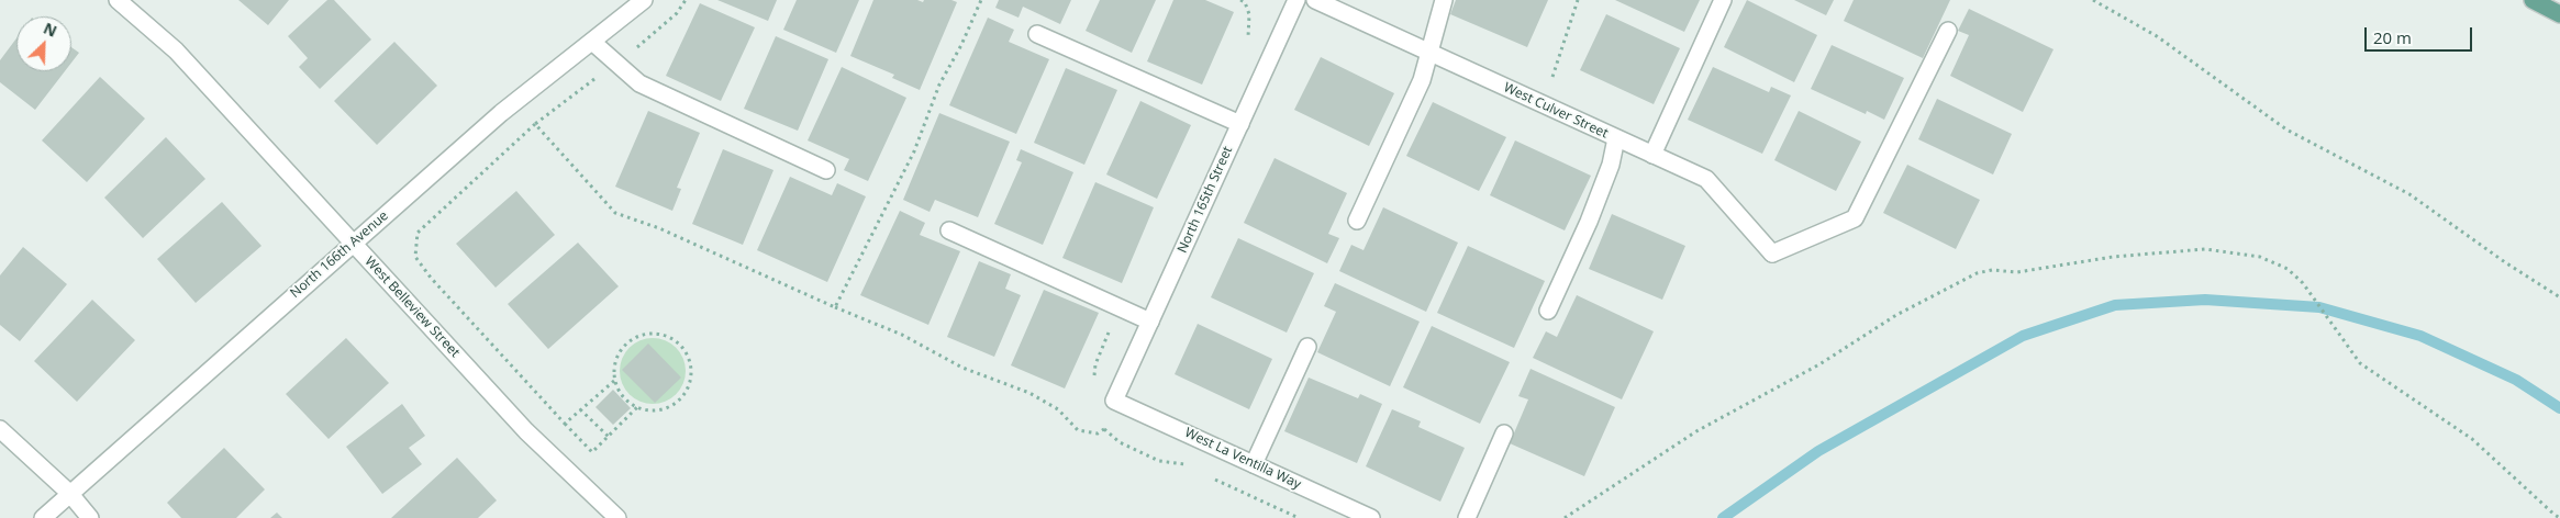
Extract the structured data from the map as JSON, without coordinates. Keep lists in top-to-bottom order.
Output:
{
  "streets": {
    "street": [
      "West Culver Street",
      "North 165th Street",
      "North 166th Avenue",
      "West Belleview Street",
      "West La Ventilla Way"
    ]
  },
  "crossings": [
    ["North 165th Street", "West La Ventilla Way"],
    ["North 166th Avenue", "West Belleview Street"]
  ],
  "scale_bar": "20 m",
  "north": "top right"
}
